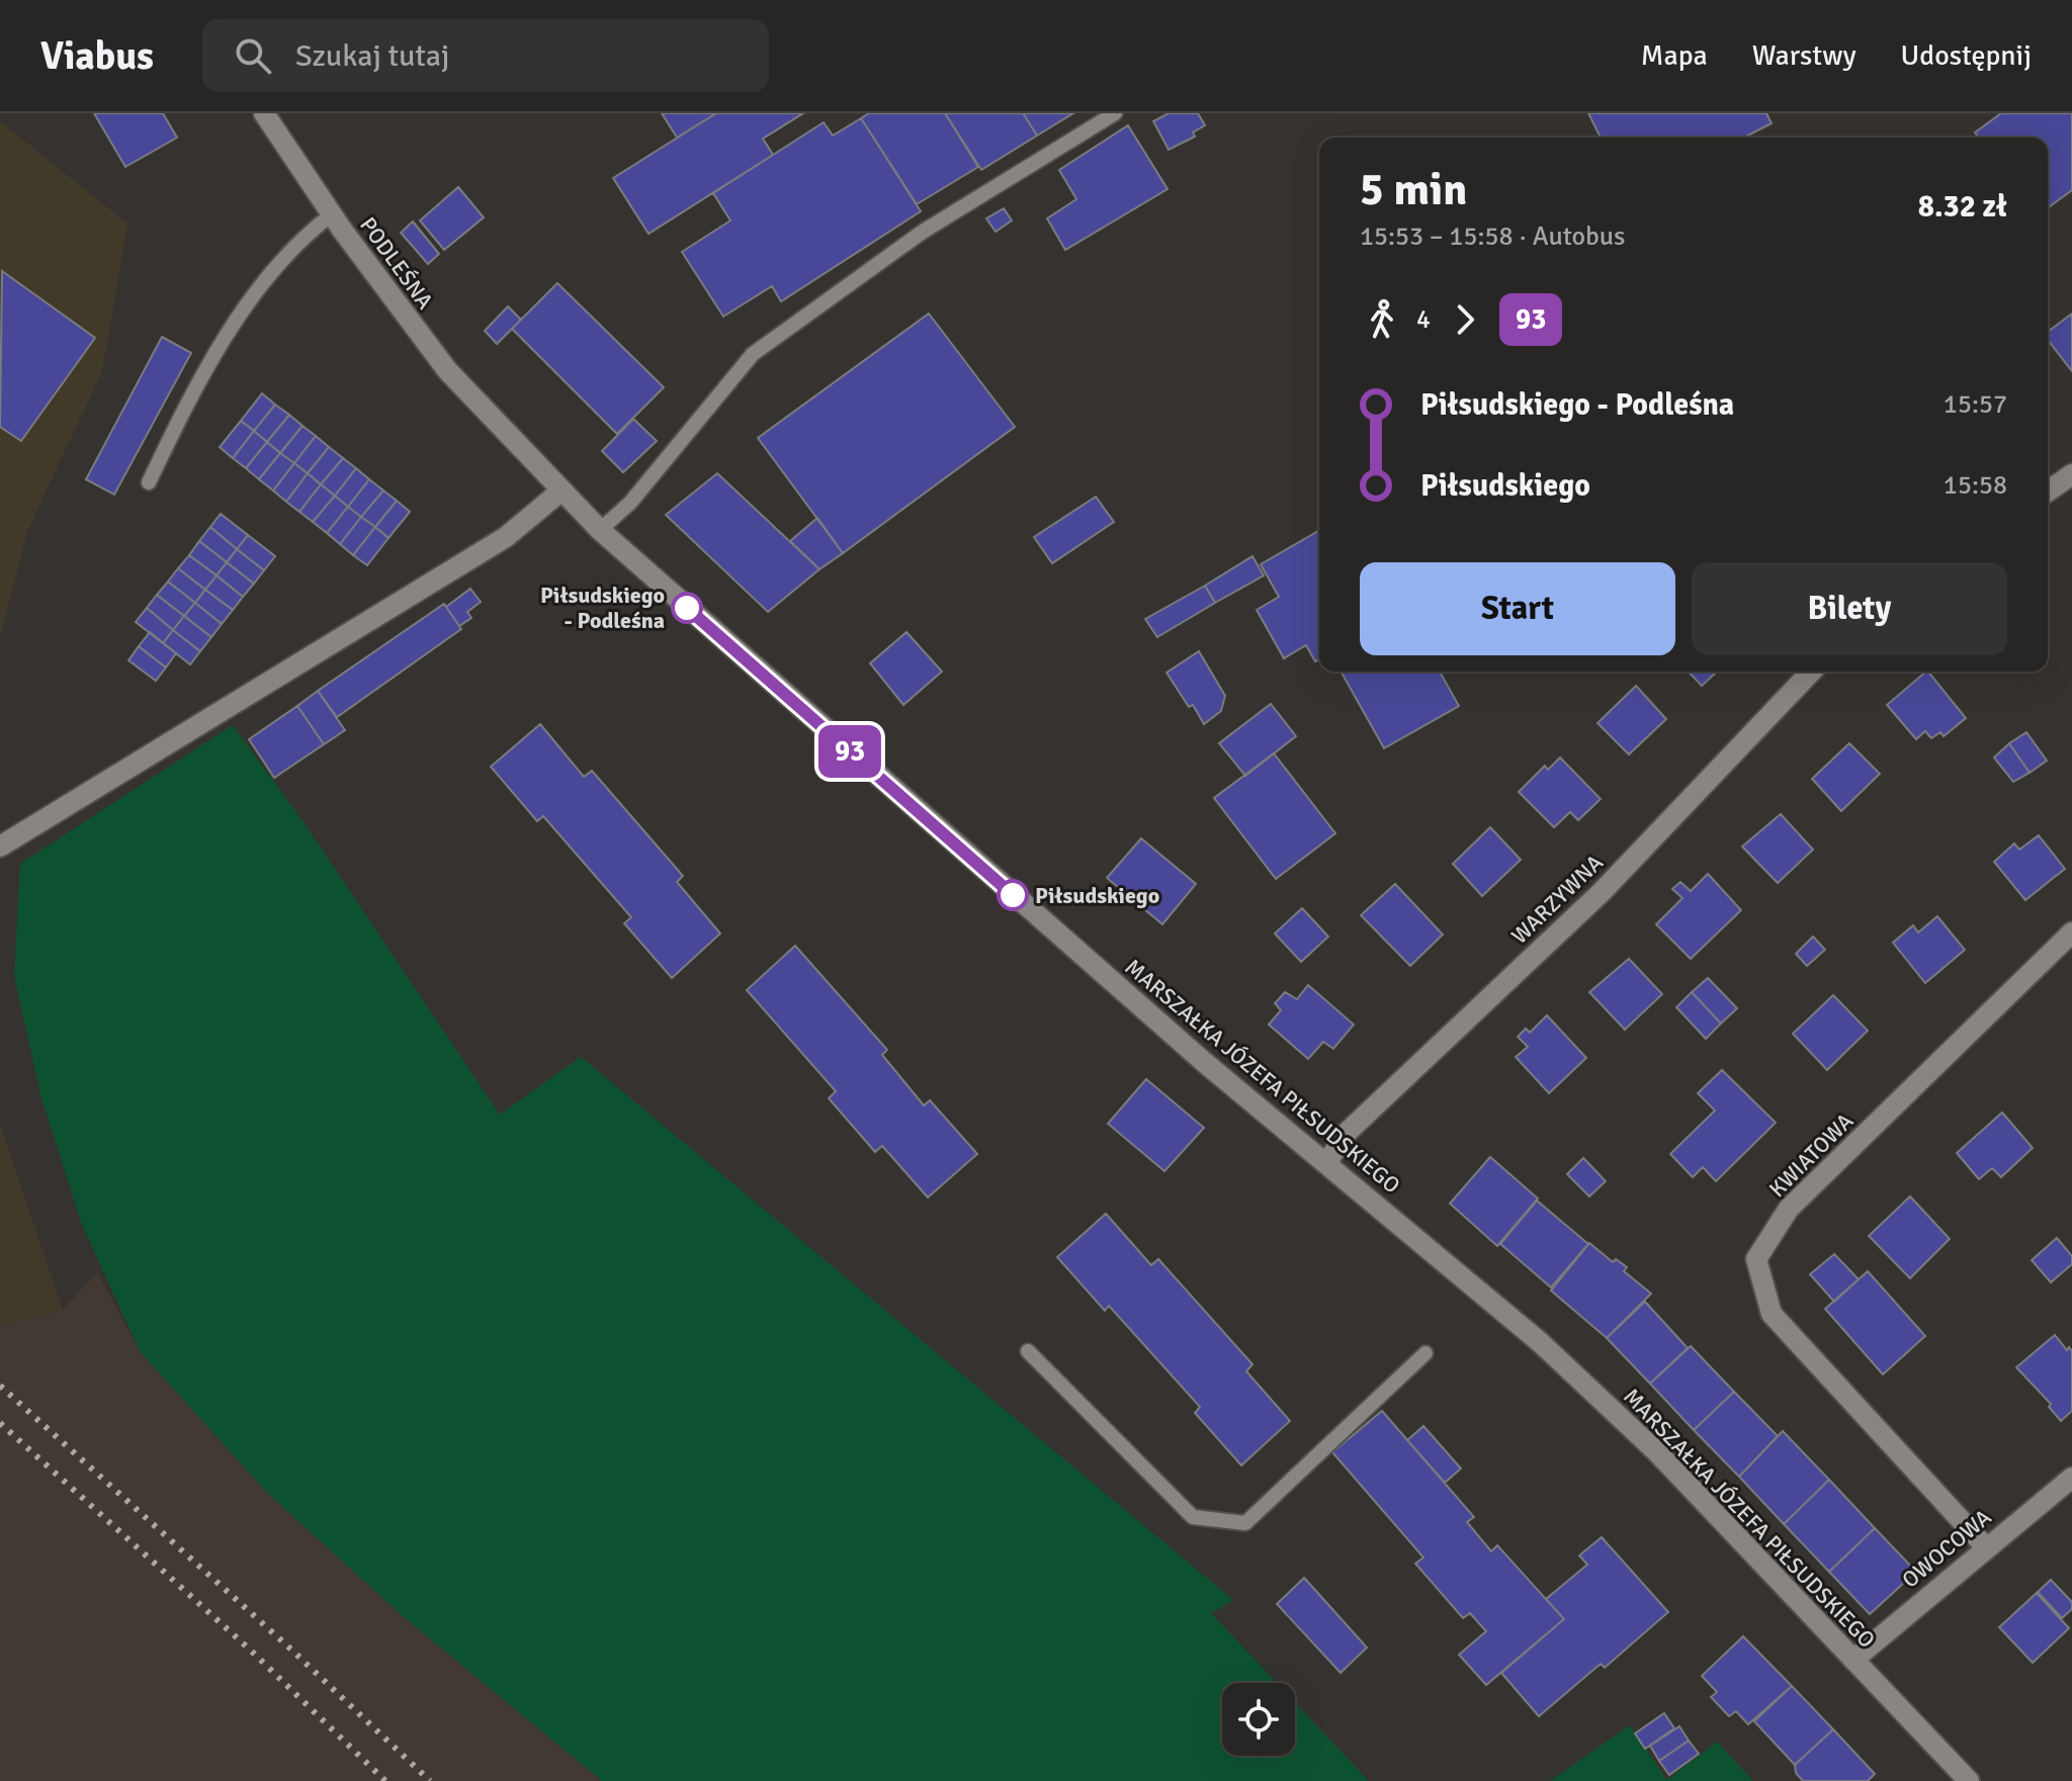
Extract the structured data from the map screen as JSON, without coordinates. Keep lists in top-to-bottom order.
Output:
{
  "streets": {
    "street": [
      "PODLEŚNA",
      "WARZYWNA",
      "MARSZAŁKA JÓZEFA PIŁSUDSKIEGO",
      "KWIATOWA",
      "OWOCOWA"
    ]
  },
  "crossings": [
    ["PODLEŚNA", "MARSZAŁKA JÓZEFA PIŁSUDSKIEGO"],
    ["WARZYWNA", "MARSZAŁKA JÓZEFA PIŁSUDSKIEGO"],
    ["MARSZAŁKA JÓZEFA PIŁSUDSKIEGO", "OWOCOWA"],
    ["KWIATOWA", "OWOCOWA"]
  ],
  "places": ["Piłsudskiego - Podleśna", "Piłsudskiego"],
  "lines": ["bus line 93"],
  "page": {
    "header": "Viabus",
    "search": "Szukaj tutaj",
    "nav": ["Mapa", "Warstwy", "Udostępnij"],
    "on_map": "93",
    "heading": ["5 min", "15:53 – 15:58 · Autobus", "8.32 zł"],
    "legs": ["4", "93"],
    "list": [
      {
        "name": "Piłsudskiego - Podleśna",
        "value": "15:57"
      },
      {
        "name": "Piłsudskiego",
        "value": "15:58"
      }
    ],
    "buttons": ["Start", "Bilety"]
  }
}
